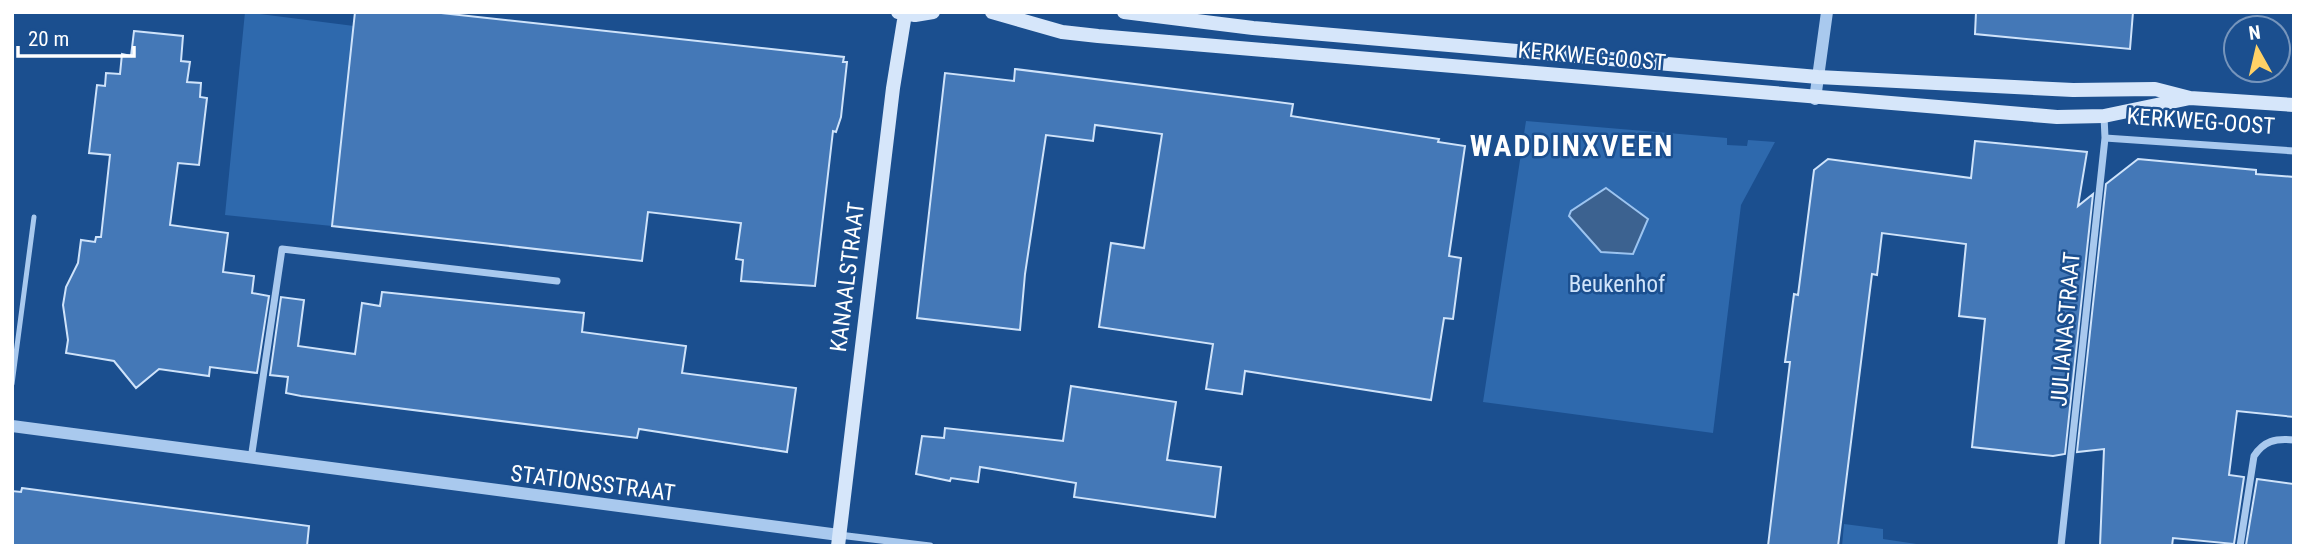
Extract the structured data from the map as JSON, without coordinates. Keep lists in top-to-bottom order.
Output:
{
  "streets": {
    "main road": ["KERKWEG-OOST", "KANAALSTRAAT"],
    "street": ["JULIANASTRAAT", "STATIONSSTRAAT"]
  },
  "crossings": [
    ["KERKWEG-OOST", "JULIANASTRAAT"],
    ["KANAALSTRAAT", "STATIONSSTRAAT"]
  ],
  "districts": ["WADDINXVEEN"],
  "parks": ["Beukenhof"],
  "scale_bar": "20 m",
  "north": "top"
}
